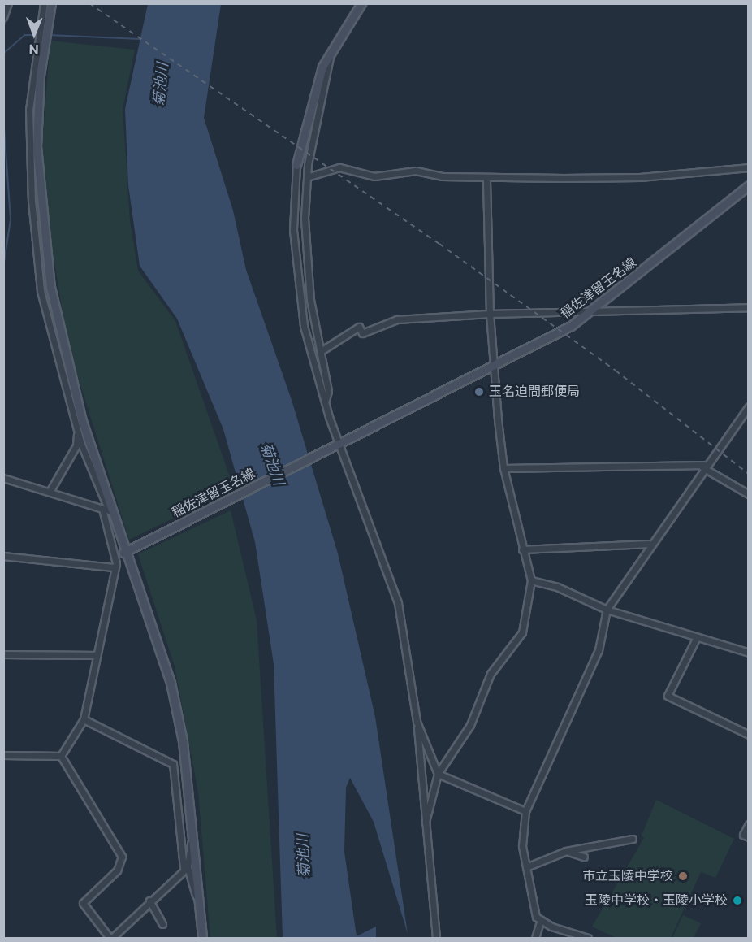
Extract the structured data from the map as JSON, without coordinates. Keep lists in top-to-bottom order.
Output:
{
  "streets": {
    "main road": ["稲佐津留玉名線"]
  },
  "water": ["菊池川"],
  "places": ["玉名迫間郵便局", "市立玉陵中学校", "玉陵中学校・玉陵小学校"],
  "north": "bottom"
}
